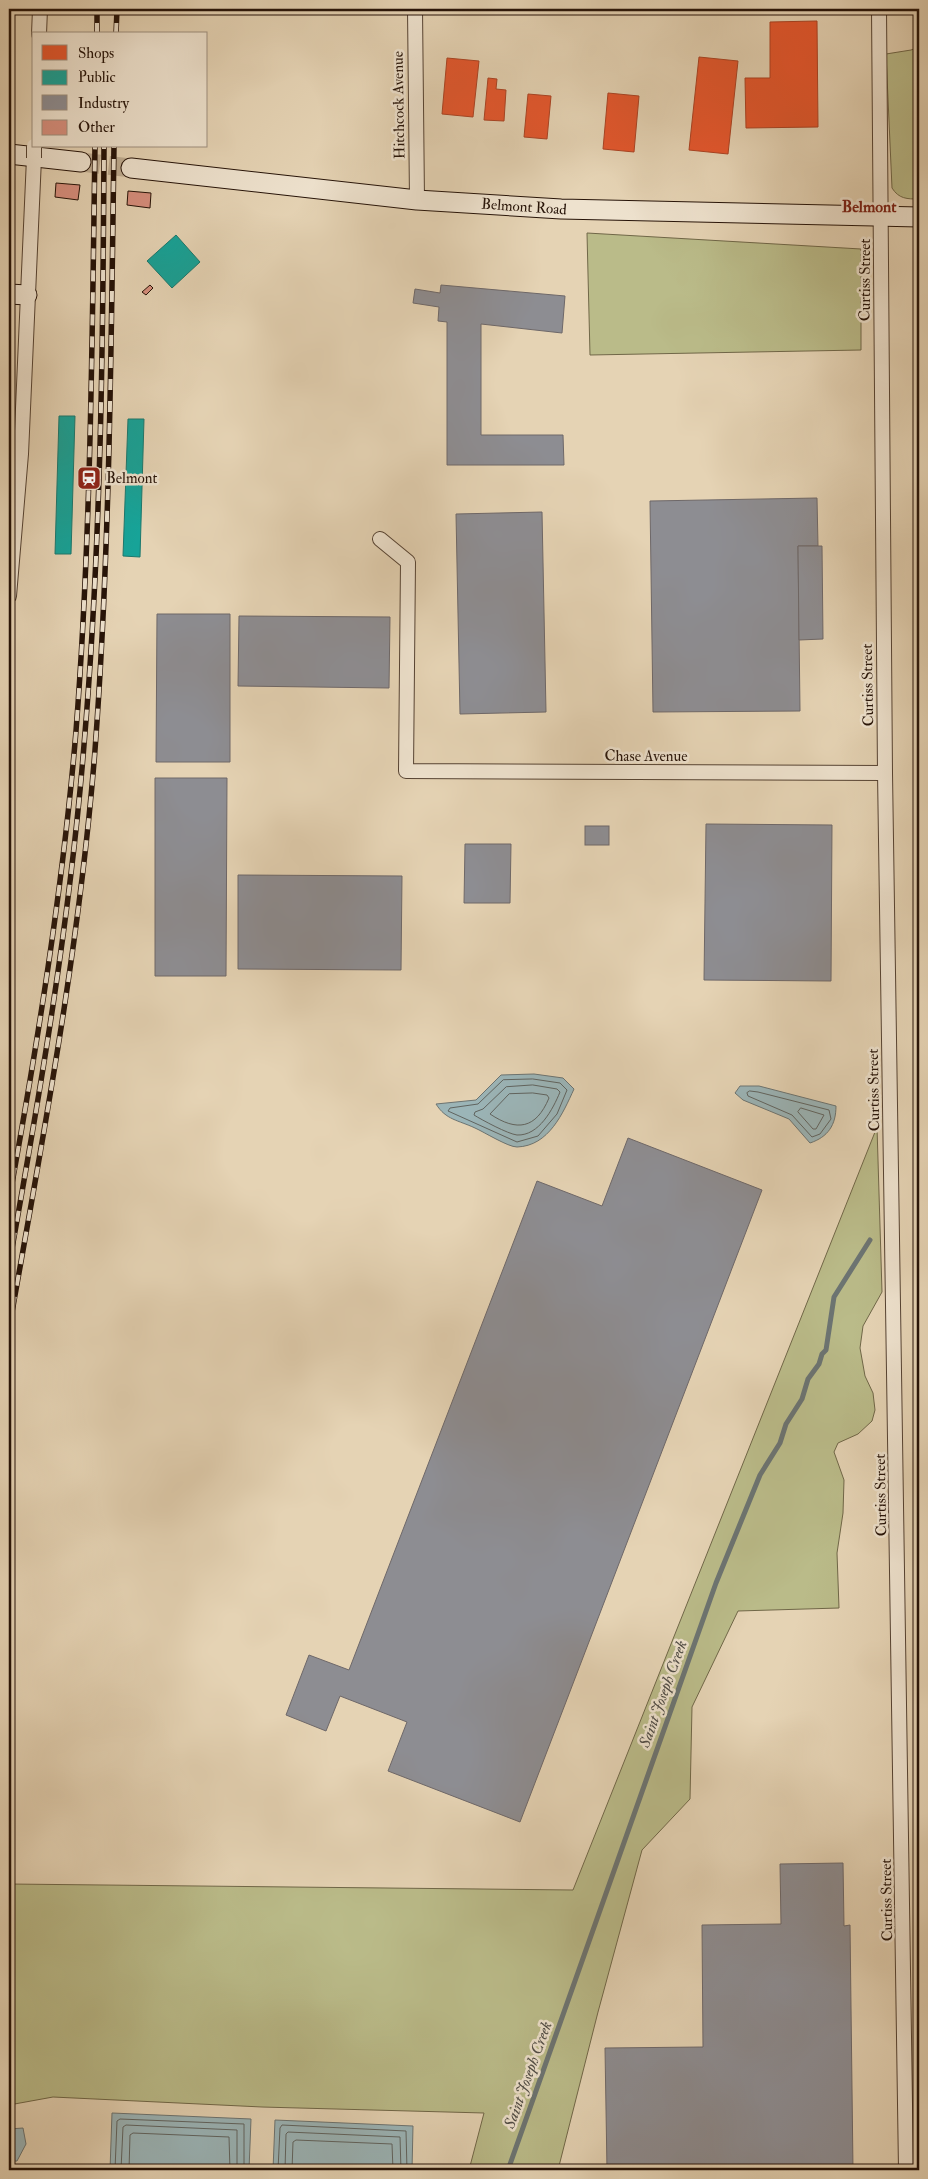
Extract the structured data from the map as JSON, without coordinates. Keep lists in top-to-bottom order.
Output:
{
  "streets": {
    "main road": ["Belmont Road"],
    "street": ["Hitchcock Avenue", "Curtiss Street", "Chase Avenue"]
  },
  "crossings": [
    ["Hitchcock Avenue", "Belmont Road"],
    ["Belmont Road", "Curtiss Street"],
    ["Curtiss Street", "Chase Avenue"]
  ],
  "districts": ["Belmont"],
  "water": ["Saint Joseph Creek"],
  "places": {
    "station": ["Belmont"]
  },
  "legend": [
    "Shops",
    "Public",
    "Industry",
    "Other"
  ]
}
